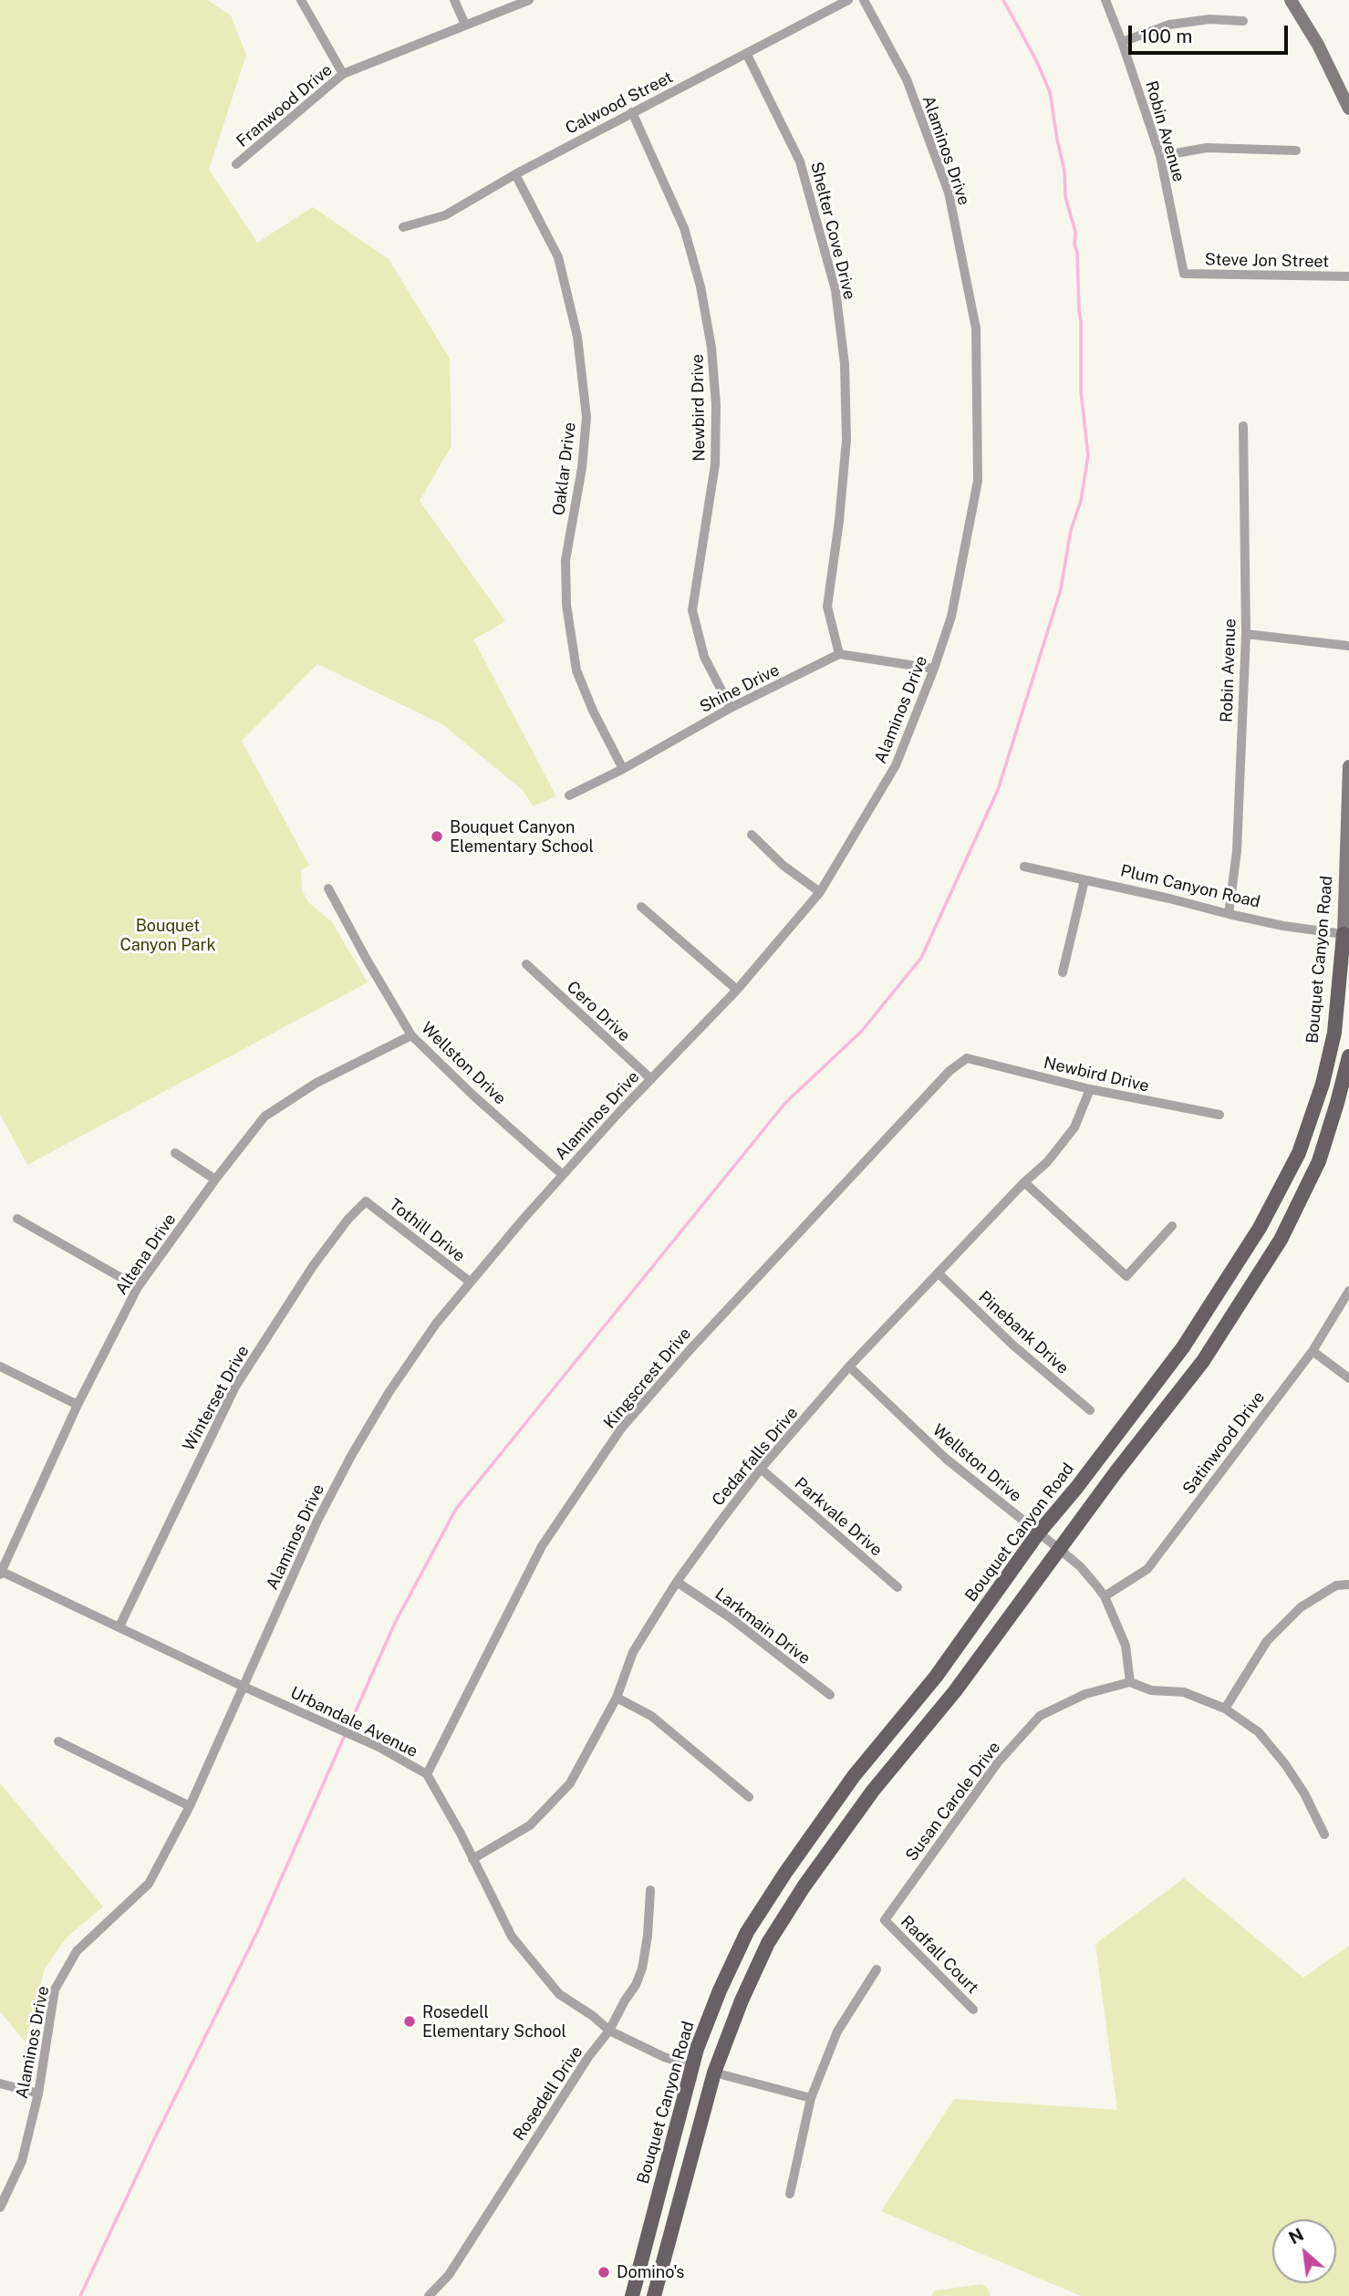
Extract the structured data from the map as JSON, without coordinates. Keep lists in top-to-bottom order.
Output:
{
  "streets": {
    "main road": ["Bouquet Canyon Road"],
    "street": [
      "Calwood Street",
      "Franwood Drive",
      "Robin Avenue",
      "Alaminos Drive",
      "Shelter Cove Drive",
      "Steve Jon Street",
      "Newbird Drive",
      "Oaklar Drive",
      "Shine Drive",
      "Plum Canyon Road",
      "Cero Drive",
      "Wellston Drive",
      "Tothill Drive",
      "Altena Drive",
      "Pinebank Drive",
      "Kingscrest Drive",
      "Winterset Drive",
      "Satinwood Drive",
      "Cedarfalls Drive",
      "Parkvale Drive",
      "Larkmain Drive",
      "Urbandale Avenue",
      "Susan Carole Drive",
      "Radfall Court",
      "Rosedell Drive"
    ]
  },
  "crossings": [
    ["Calwood Street", "Shelter Cove Drive"],
    ["Calwood Street", "Newbird Drive"],
    ["Calwood Street", "Oaklar Drive"],
    ["Robin Avenue", "Steve Jon Street"],
    ["Robin Avenue", "Plum Canyon Road"],
    ["Alaminos Drive", "Cero Drive"],
    ["Alaminos Drive", "Wellston Drive"],
    ["Alaminos Drive", "Tothill Drive"],
    ["Alaminos Drive", "Urbandale Avenue"],
    ["Shelter Cove Drive", "Shine Drive"],
    ["Newbird Drive", "Shine Drive"],
    ["Newbird Drive", "Kingscrest Drive"],
    ["Newbird Drive", "Cedarfalls Drive"],
    ["Oaklar Drive", "Shine Drive"],
    ["Plum Canyon Road", "Bouquet Canyon Road"],
    ["Bouquet Canyon Road", "Wellston Drive"],
    ["Bouquet Canyon Road", "Urbandale Avenue"],
    ["Wellston Drive", "Altena Drive"],
    ["Wellston Drive", "Satinwood Drive"],
    ["Wellston Drive", "Cedarfalls Drive"],
    ["Wellston Drive", "Susan Carole Drive"],
    ["Tothill Drive", "Winterset Drive"],
    ["Altena Drive", "Urbandale Avenue"],
    ["Pinebank Drive", "Cedarfalls Drive"],
    ["Kingscrest Drive", "Urbandale Avenue"],
    ["Winterset Drive", "Urbandale Avenue"],
    ["Cedarfalls Drive", "Parkvale Drive"],
    ["Cedarfalls Drive", "Larkmain Drive"],
    ["Cedarfalls Drive", "Urbandale Avenue"],
    ["Urbandale Avenue", "Rosedell Drive"],
    ["Susan Carole Drive", "Radfall Court"]
  ],
  "parks": ["Bouquet Canyon Park"],
  "places": ["Bouquet Canyon Elementary School", "Rosedell Elementary School", "Domino's"],
  "scale_bar": "100 m",
  "north": "top left"
}
